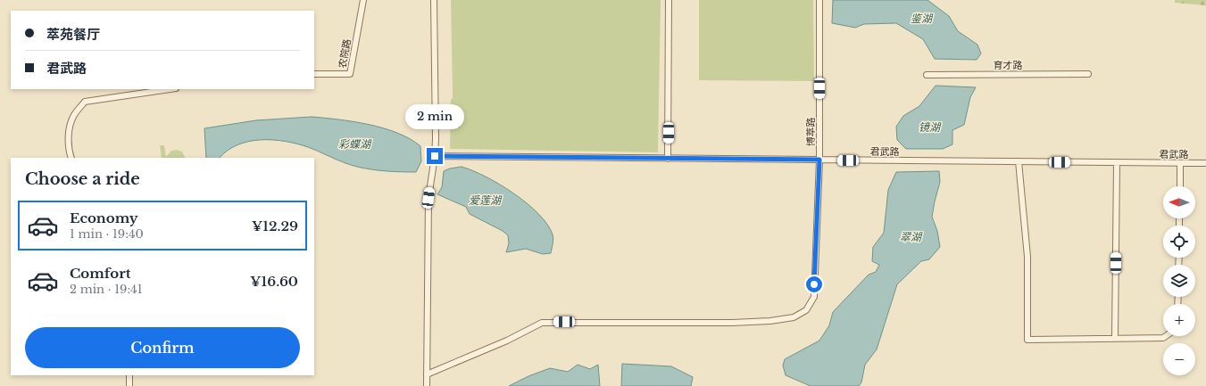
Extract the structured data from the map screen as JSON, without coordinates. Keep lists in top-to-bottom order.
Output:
{
  "streets": {
    "street": [
      "农院路",
      "育才路",
      "博萃路",
      "君武路"
    ]
  },
  "crossings": [
    ["博萃路", "君武路"]
  ],
  "water": [
    "鉴湖",
    "镜湖",
    "彩蝶湖",
    "爱莲湖",
    "翠湖"
  ],
  "north": "left",
  "page": {
    "banner": ["萃苑餐厅", "君武路"],
    "bubble": "2 min",
    "heading": "Choose a ride",
    "map_buttons": ["+", "−"],
    "list": [
      {
        "name": "Economy",
        "note": "1 min · 19:40",
        "value": "¥12.29"
      },
      {
        "name": "Comfort",
        "note": "2 min · 19:41",
        "value": "¥16.60"
      }
    ],
    "buttons": "Confirm"
  }
}
